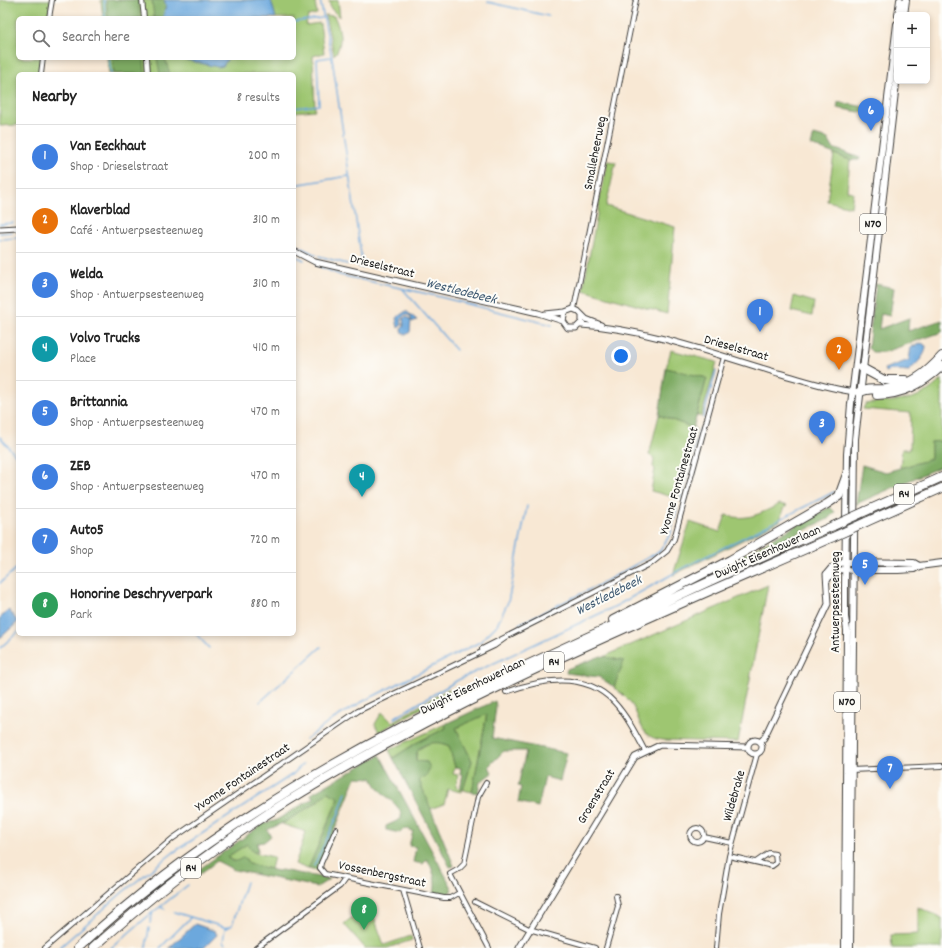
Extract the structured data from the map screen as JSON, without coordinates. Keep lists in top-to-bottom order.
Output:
{
  "streets": {
    "highway": ["R4", "Dwight Eisenhowerlaan"],
    "main road": ["N70", "Antwerpsesteenweg"],
    "street": [
      "Smalleheerweg",
      "Drieselstraat",
      "Yvonne Fontainestraat",
      "Wildebrake",
      "Groenstraat",
      "Vossenbergstraat"
    ]
  },
  "crossings": [
    ["Smalleheerweg", "Drieselstraat"],
    ["Drieselstraat", "Yvonne Fontainestraat"],
    ["Drieselstraat", "Antwerpsesteenweg"],
    ["Wildebrake", "Groenstraat"]
  ],
  "water": ["Westledebeek"],
  "page": {
    "map_buttons": ["+", "−"],
    "search": "Search here",
    "heading": ["Nearby", "8 results"],
    "pins": [
      "6",
      "1",
      "2",
      "3",
      "4",
      "5",
      "7",
      "8"
    ],
    "list": [
      {
        "mark": "1",
        "name": "Van Eeckhaut",
        "note": "Shop · Drieselstraat",
        "value": "200 m"
      },
      {
        "mark": "2",
        "name": "Klaverblad",
        "note": "Café · Antwerpsesteenweg",
        "value": "310 m"
      },
      {
        "mark": "3",
        "name": "Welda",
        "note": "Shop · Antwerpsesteenweg",
        "value": "310 m"
      },
      {
        "mark": "4",
        "name": "Volvo Trucks",
        "note": "Place",
        "value": "410 m"
      },
      {
        "mark": "5",
        "name": "Brittannia",
        "note": "Shop · Antwerpsesteenweg",
        "value": "470 m"
      },
      {
        "mark": "6",
        "name": "ZEB",
        "note": "Shop · Antwerpsesteenweg",
        "value": "470 m"
      },
      {
        "mark": "7",
        "name": "Auto5",
        "note": "Shop",
        "value": "720 m"
      },
      {
        "mark": "8",
        "name": "Honorine Deschryverpark",
        "note": "Park",
        "value": "880 m"
      }
    ]
  }
}
